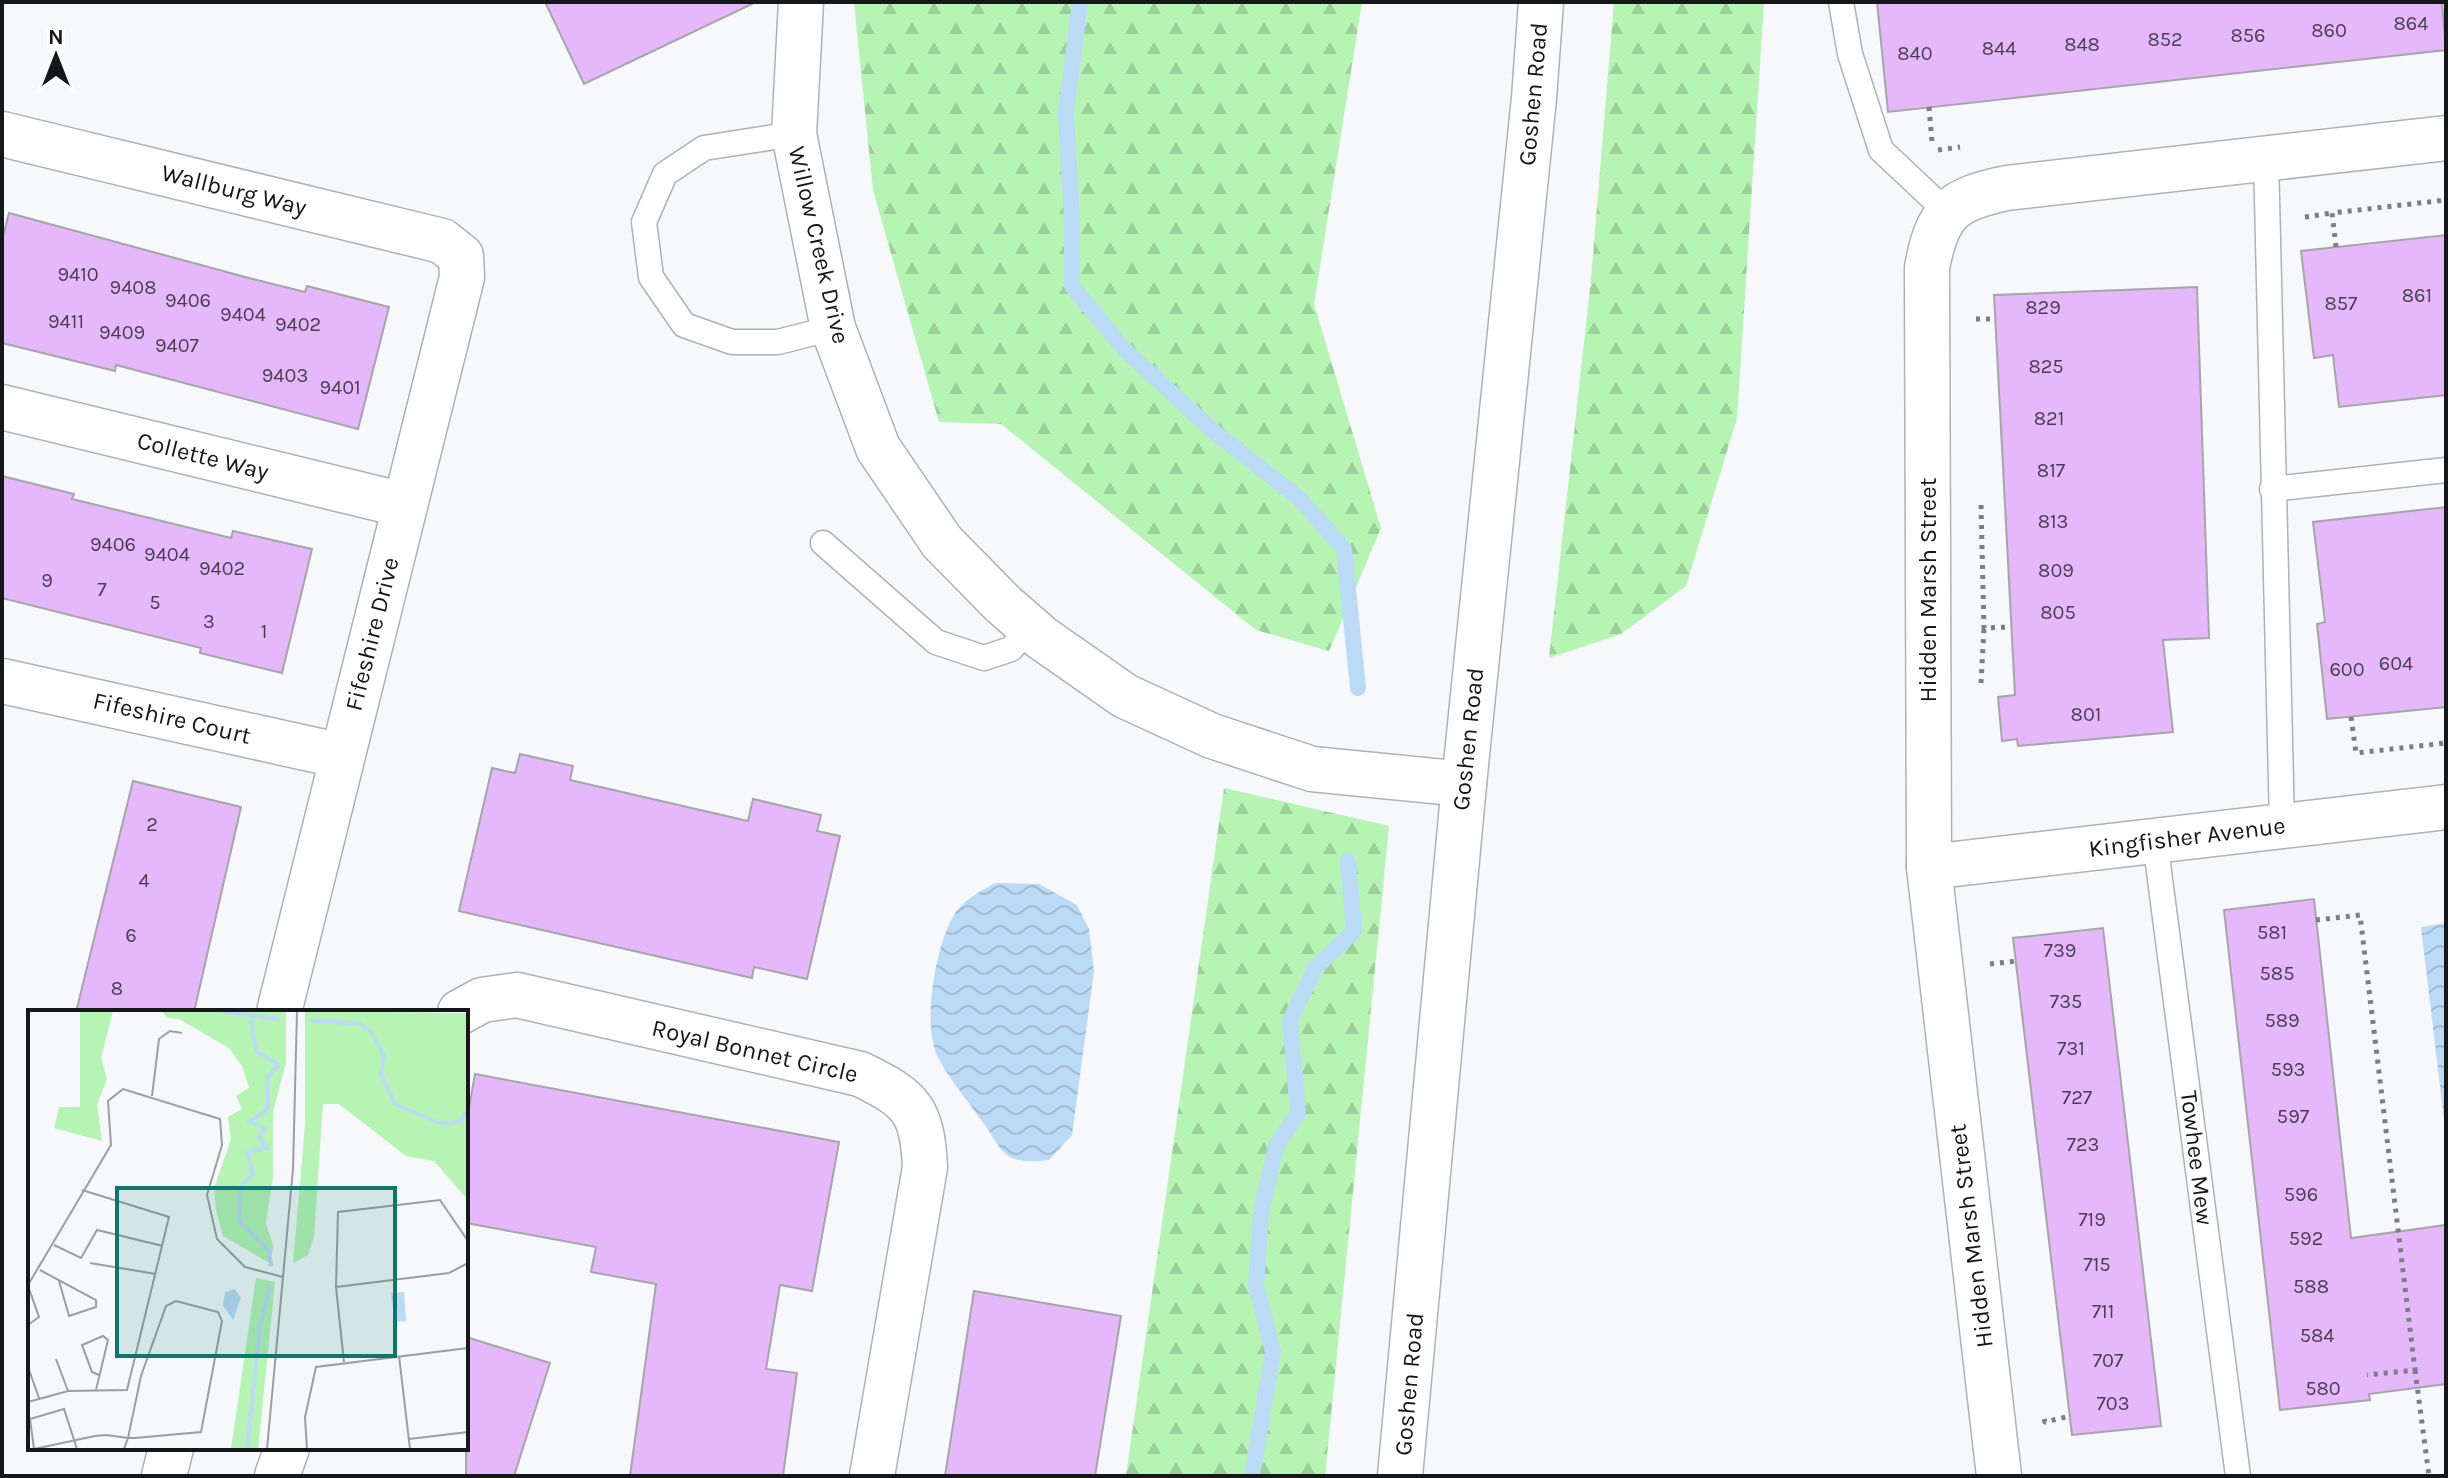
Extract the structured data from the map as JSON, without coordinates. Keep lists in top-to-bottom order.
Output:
{
  "streets": {
    "street": [
      "Goshen Road",
      "Wallburg Way",
      "Willow Creek Drive",
      "Collette Way",
      "Hidden Marsh Street",
      "Fifeshire Drive",
      "Fifeshire Court",
      "Kingfisher Avenue",
      "Royal Bonnet Circle"
    ],
    "lane": ["Towhee Mew"]
  },
  "crossings": [
    ["Goshen Road", "Willow Creek Drive"],
    ["Wallburg Way", "Fifeshire Drive"],
    ["Collette Way", "Fifeshire Drive"],
    ["Hidden Marsh Street", "Kingfisher Avenue"],
    ["Fifeshire Drive", "Fifeshire Court"],
    ["Kingfisher Avenue", "Towhee Mew"]
  ],
  "house_numbers": [
    "864",
    "860",
    "856",
    "852",
    "848",
    "844",
    "840",
    "9410",
    "9408",
    "861",
    "9406",
    "857",
    "829",
    "9404",
    "9411",
    "9402",
    "9409",
    "9407",
    "825",
    "9403",
    "9401",
    "821",
    "817",
    "813",
    "9406",
    "9404",
    "9402",
    "809",
    "9",
    "7",
    "5",
    "805",
    "3",
    "1",
    "604",
    "600",
    "801",
    "2",
    "4",
    "581",
    "6",
    "739",
    "585",
    "8",
    "735",
    "589",
    "731",
    "593",
    "727",
    "597",
    "723",
    "596",
    "719",
    "592",
    "715",
    "588",
    "711",
    "584",
    "707",
    "580",
    "703"
  ],
  "north": "top"
}
